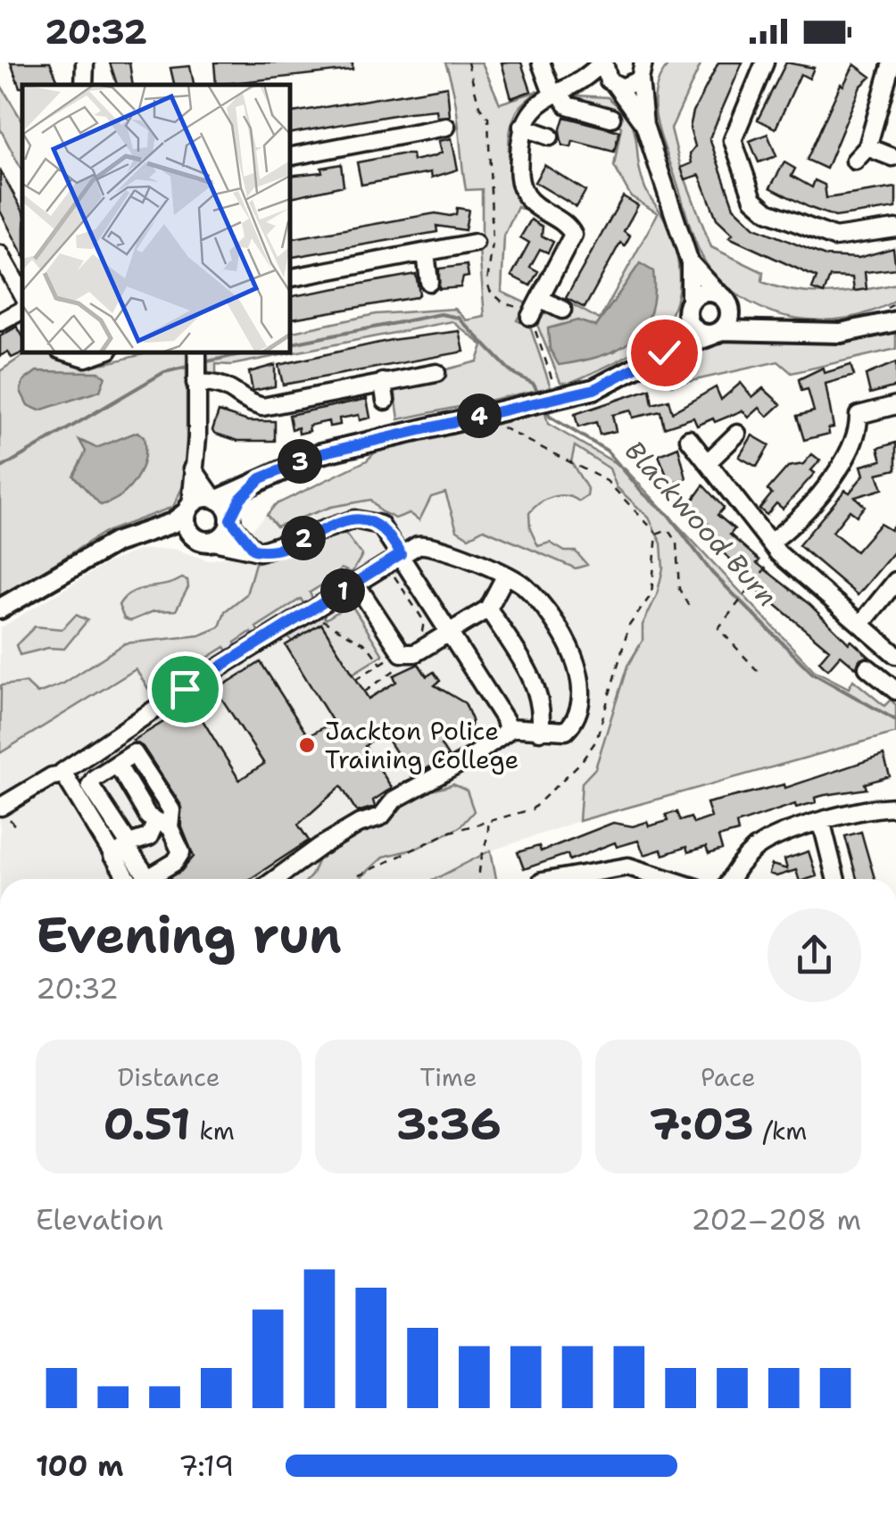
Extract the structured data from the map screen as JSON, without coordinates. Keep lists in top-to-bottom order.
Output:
{
  "water": ["Blackwood Burn"],
  "places": ["Jackton Police Training College"],
  "page": {
    "status": "20:32",
    "pins": [
      "4",
      "3",
      "2",
      "1"
    ],
    "heading": ["Evening run", "20:32"],
    "stats": [
      ["Distance", "0.51 km"],
      ["Time", "3:36"],
      ["Pace", "7:03 /km"]
    ],
    "chart": ["Elevation", "202–208 m"],
    "list": [
      {
        "name": "100 m",
        "note": "7:19"
      }
    ]
  }
}
